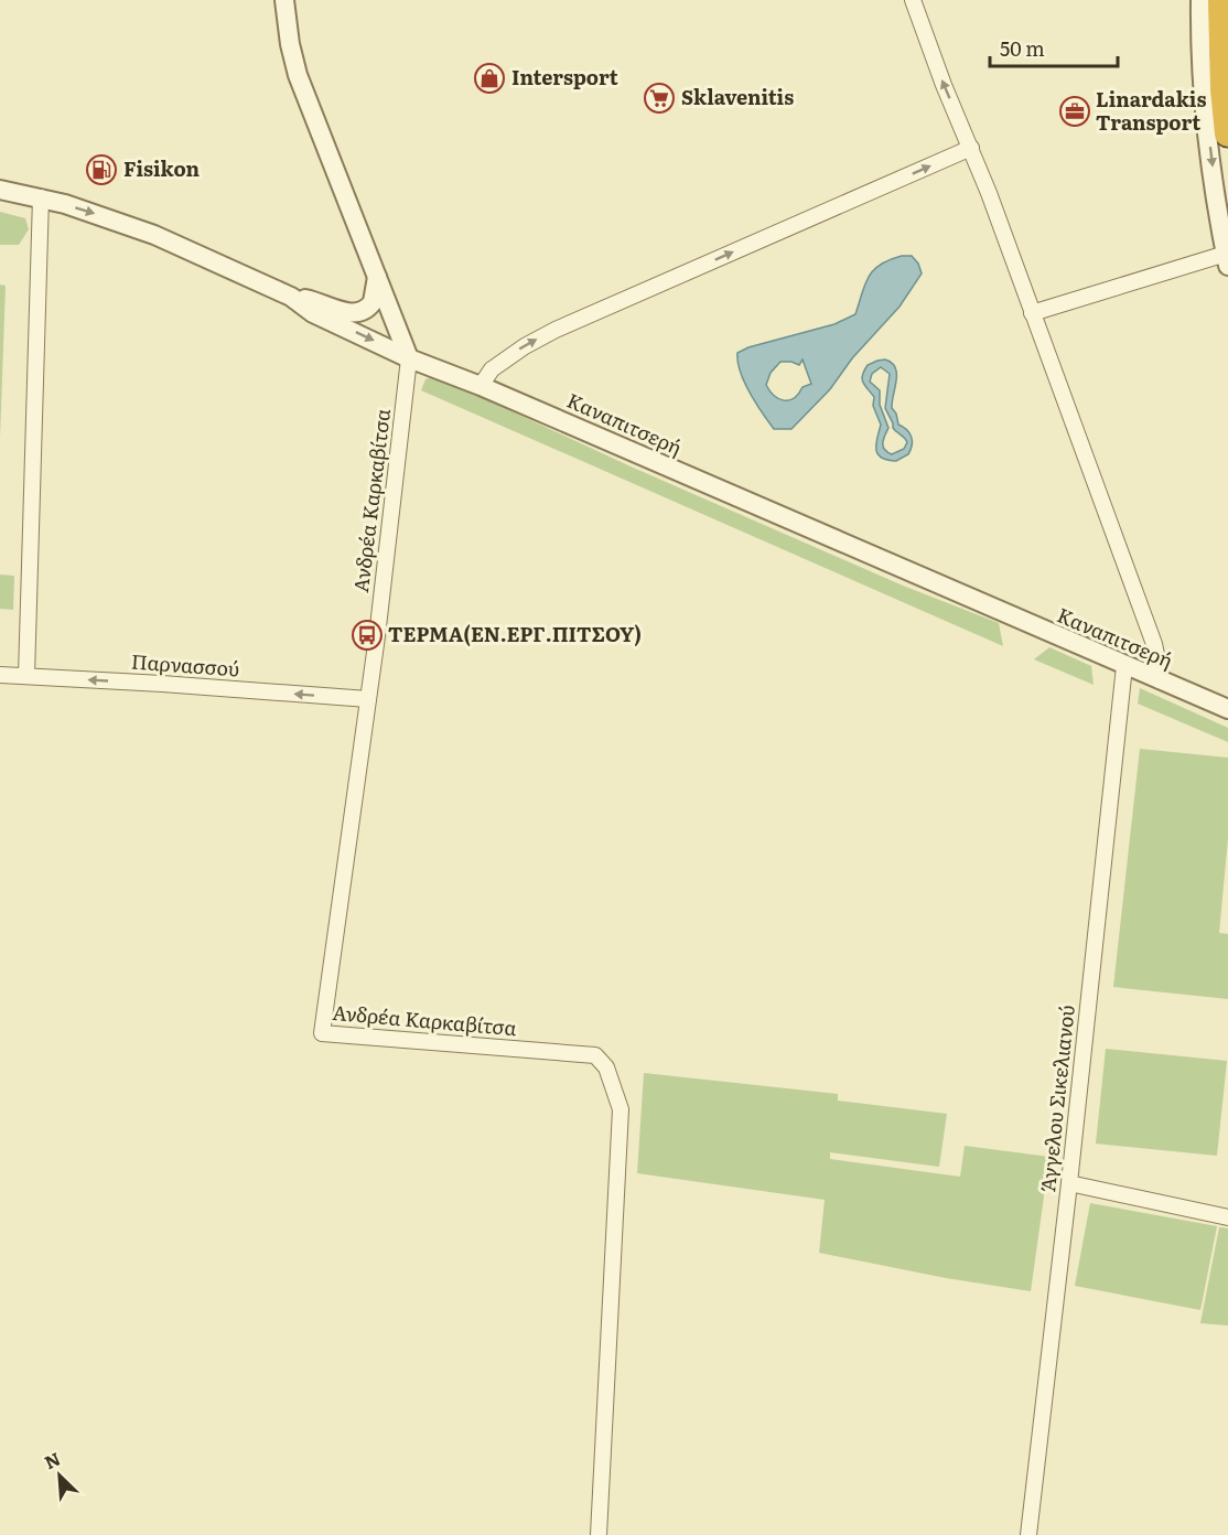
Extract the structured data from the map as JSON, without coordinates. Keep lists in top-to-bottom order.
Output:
{
  "streets": {
    "street": [
      "Καναπιτσερή",
      "Ανδρέα Καρκαβίτσα",
      "Παρνασσού",
      "Άγγελου Σικελιανού"
    ]
  },
  "crossings": [
    ["Καναπιτσερή", "Ανδρέα Καρκαβίτσα"],
    ["Καναπιτσερή", "Άγγελου Σικελιανού"],
    ["Ανδρέα Καρκαβίτσα", "Παρνασσού"]
  ],
  "one_way": ["Παρνασσού"],
  "places": {
    "shop": ["Intersport"],
    "supermarket": ["Sklavenitis"],
    "office": ["Linardakis Transport"],
    "fuel station": ["Fisikon"],
    "bus stop": ["ΤΕΡΜΑ(ΕΝ.ΕΡΓ.ΠΙΤΣΟΥ)"]
  },
  "scale_bar": "50 m",
  "north": "top left"
}
